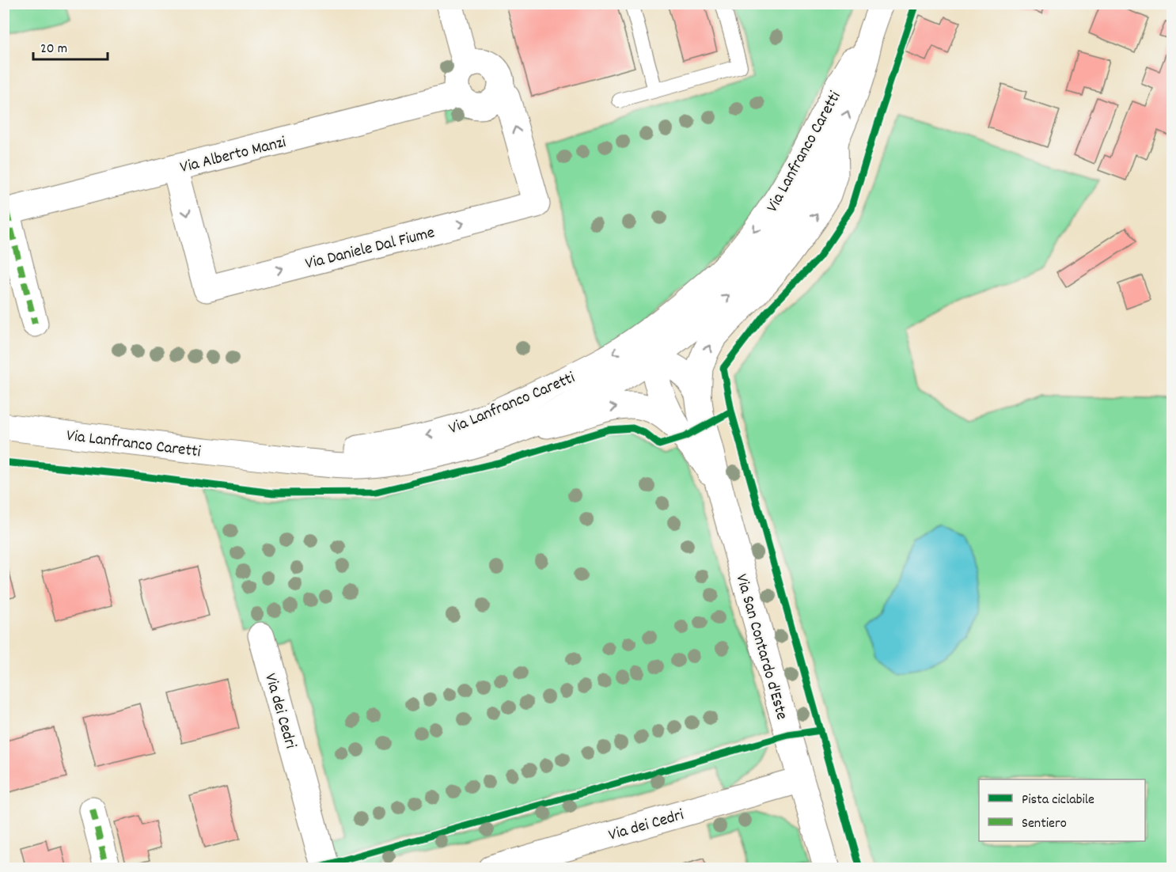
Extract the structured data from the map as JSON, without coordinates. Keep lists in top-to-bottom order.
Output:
{
  "streets": {
    "street": [
      "Via Lanfranco Caretti",
      "Via Alberto Manzi",
      "Via Daniele Dal Fiume",
      "Via San Contardo d'Este",
      "Via dei Cedri"
    ]
  },
  "crossings": [
    ["Via Lanfranco Caretti", "Via San Contardo d'Este"],
    ["Via Alberto Manzi", "Via Daniele Dal Fiume"],
    ["Via San Contardo d'Este", "Via dei Cedri"]
  ],
  "legend": ["Pista ciclabile", "Sentiero"],
  "scale_bar": "20 m"
}
